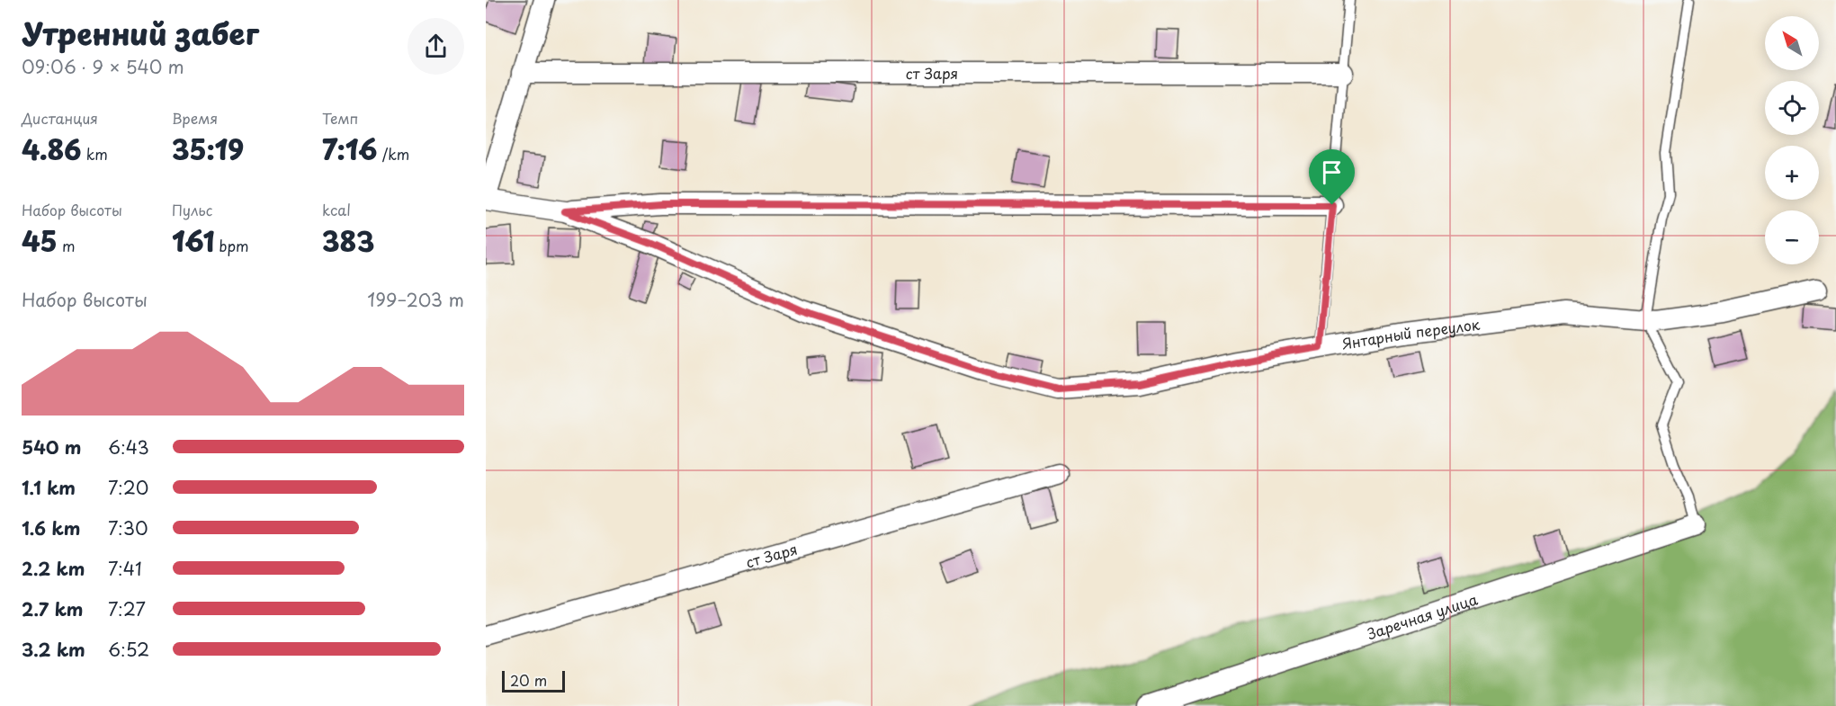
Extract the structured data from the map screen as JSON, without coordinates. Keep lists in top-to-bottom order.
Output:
{
  "streets": {
    "street": ["ст Заря", "Янтарный переулок", "Заречная улица"]
  },
  "scale_bar": "20 m",
  "north": "top left",
  "page": {
    "heading": ["Утренний забег", "09:06 · 9 × 540 m"],
    "map_buttons": ["+", "−"],
    "stats": [
      ["Дистанция", "4.86 km"],
      ["Время", "35:19"],
      ["Темп", "7:16 /km"],
      ["Набор высоты", "45 m"],
      ["Пульс", "161 bpm"],
      ["kcal", "383"]
    ],
    "chart": ["Набор высоты", "199–203 m"],
    "list": [
      {
        "name": "540 m",
        "note": "6:43"
      },
      {
        "name": "1.1 km",
        "note": "7:20"
      },
      {
        "name": "1.6 km",
        "note": "7:30"
      },
      {
        "name": "2.2 km",
        "note": "7:41"
      },
      {
        "name": "2.7 km",
        "note": "7:27"
      },
      {
        "name": "3.2 km",
        "note": "6:52"
      }
    ],
    "scale": "20 m"
  }
}
